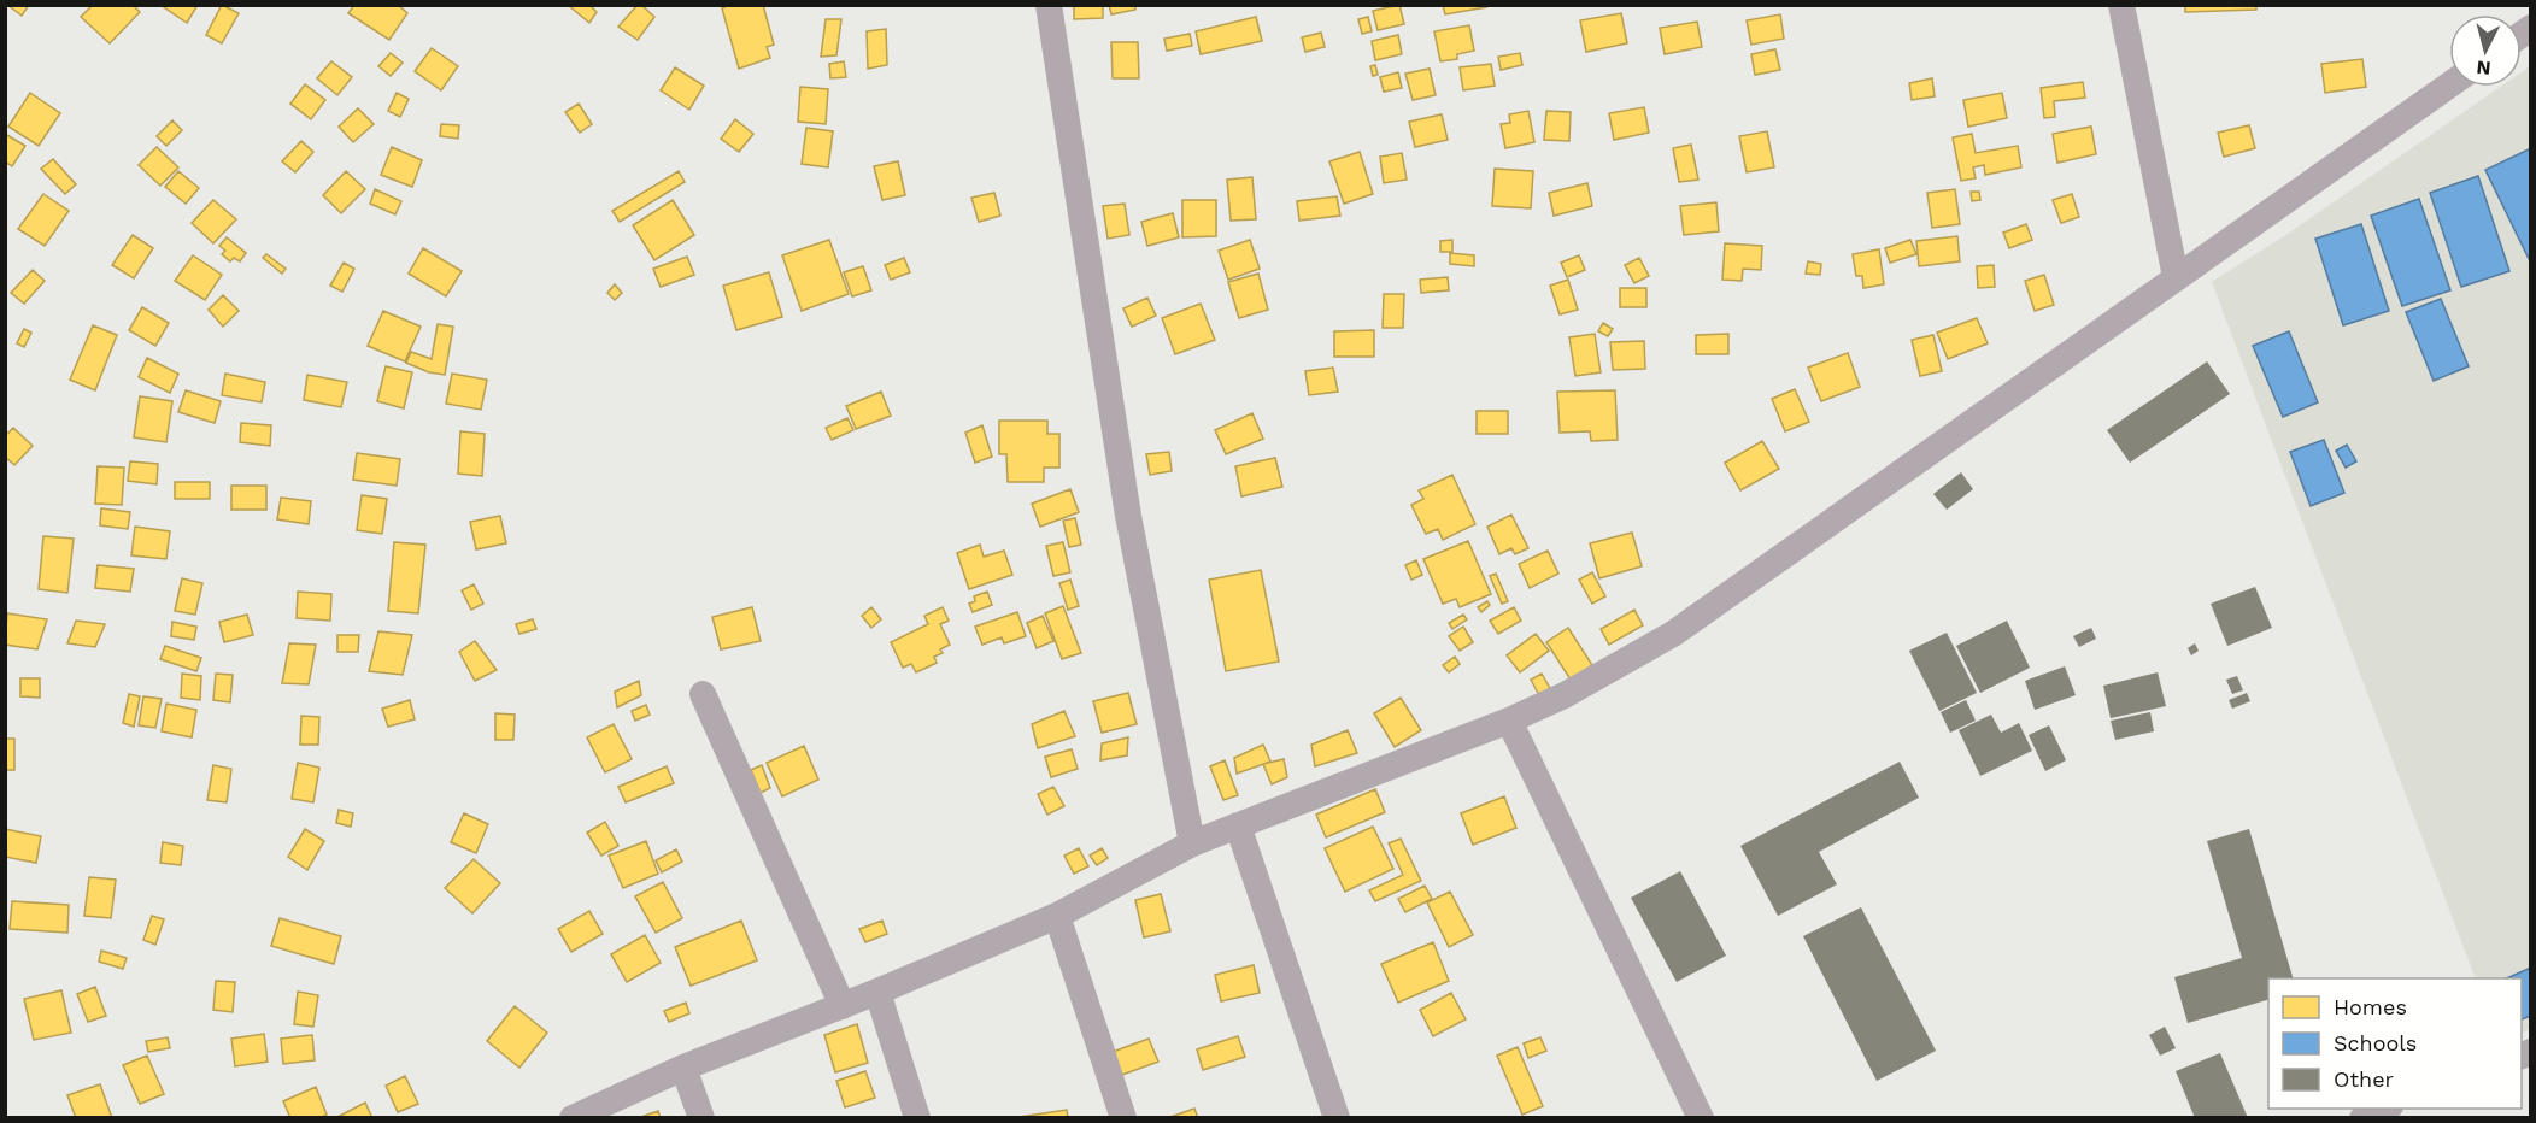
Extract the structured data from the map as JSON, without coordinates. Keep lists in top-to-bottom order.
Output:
{
  "legend": ["Homes", "Schools", "Other"],
  "north": "bottom"
}
